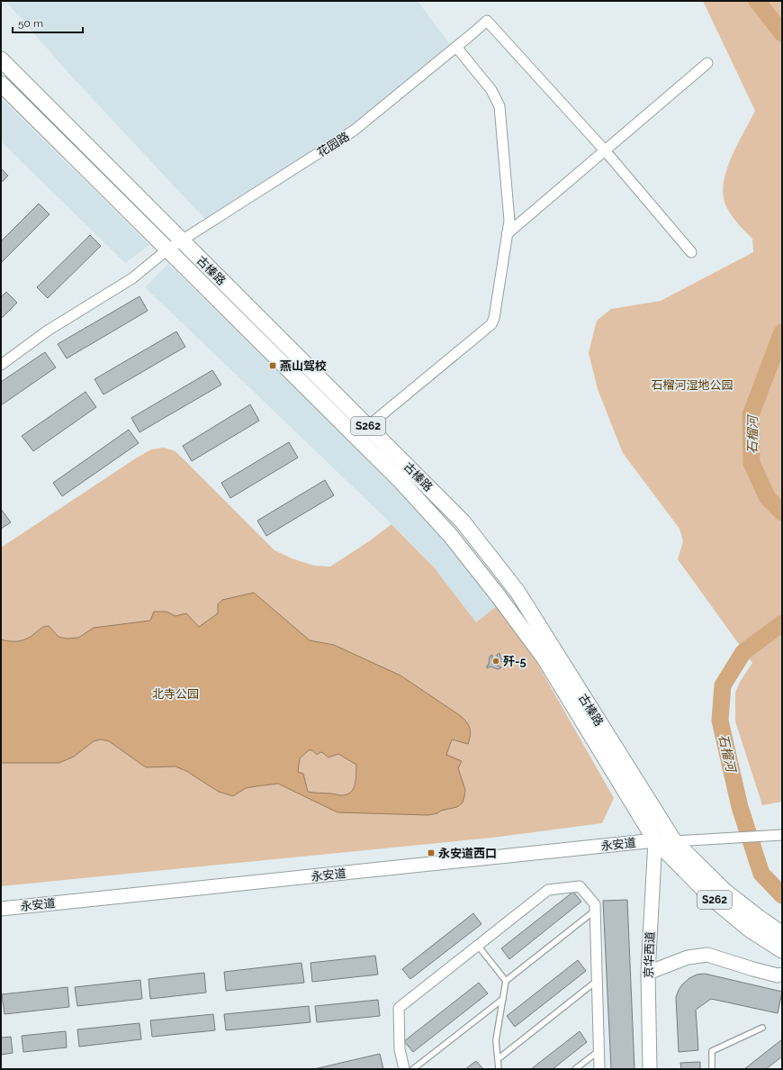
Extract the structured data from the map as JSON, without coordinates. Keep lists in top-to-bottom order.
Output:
{
  "streets": {
    "main road": [
      "古榛路",
      "S262",
      "永安道",
      "京华西道"
    ],
    "street": ["花园路"]
  },
  "crossings": [
    ["花园路", "古榛路"],
    ["古榛路", "永安道"],
    ["古榛路", "京华西道"],
    ["永安道", "京华西道"]
  ],
  "water": ["石榴河"],
  "parks": ["石榴河湿地公园", "北寺公园"],
  "places": {
    "transit": ["燕山驾校", "永安道西口"],
    "other": ["歼-5"]
  },
  "scale_bar": "50 m"
}
